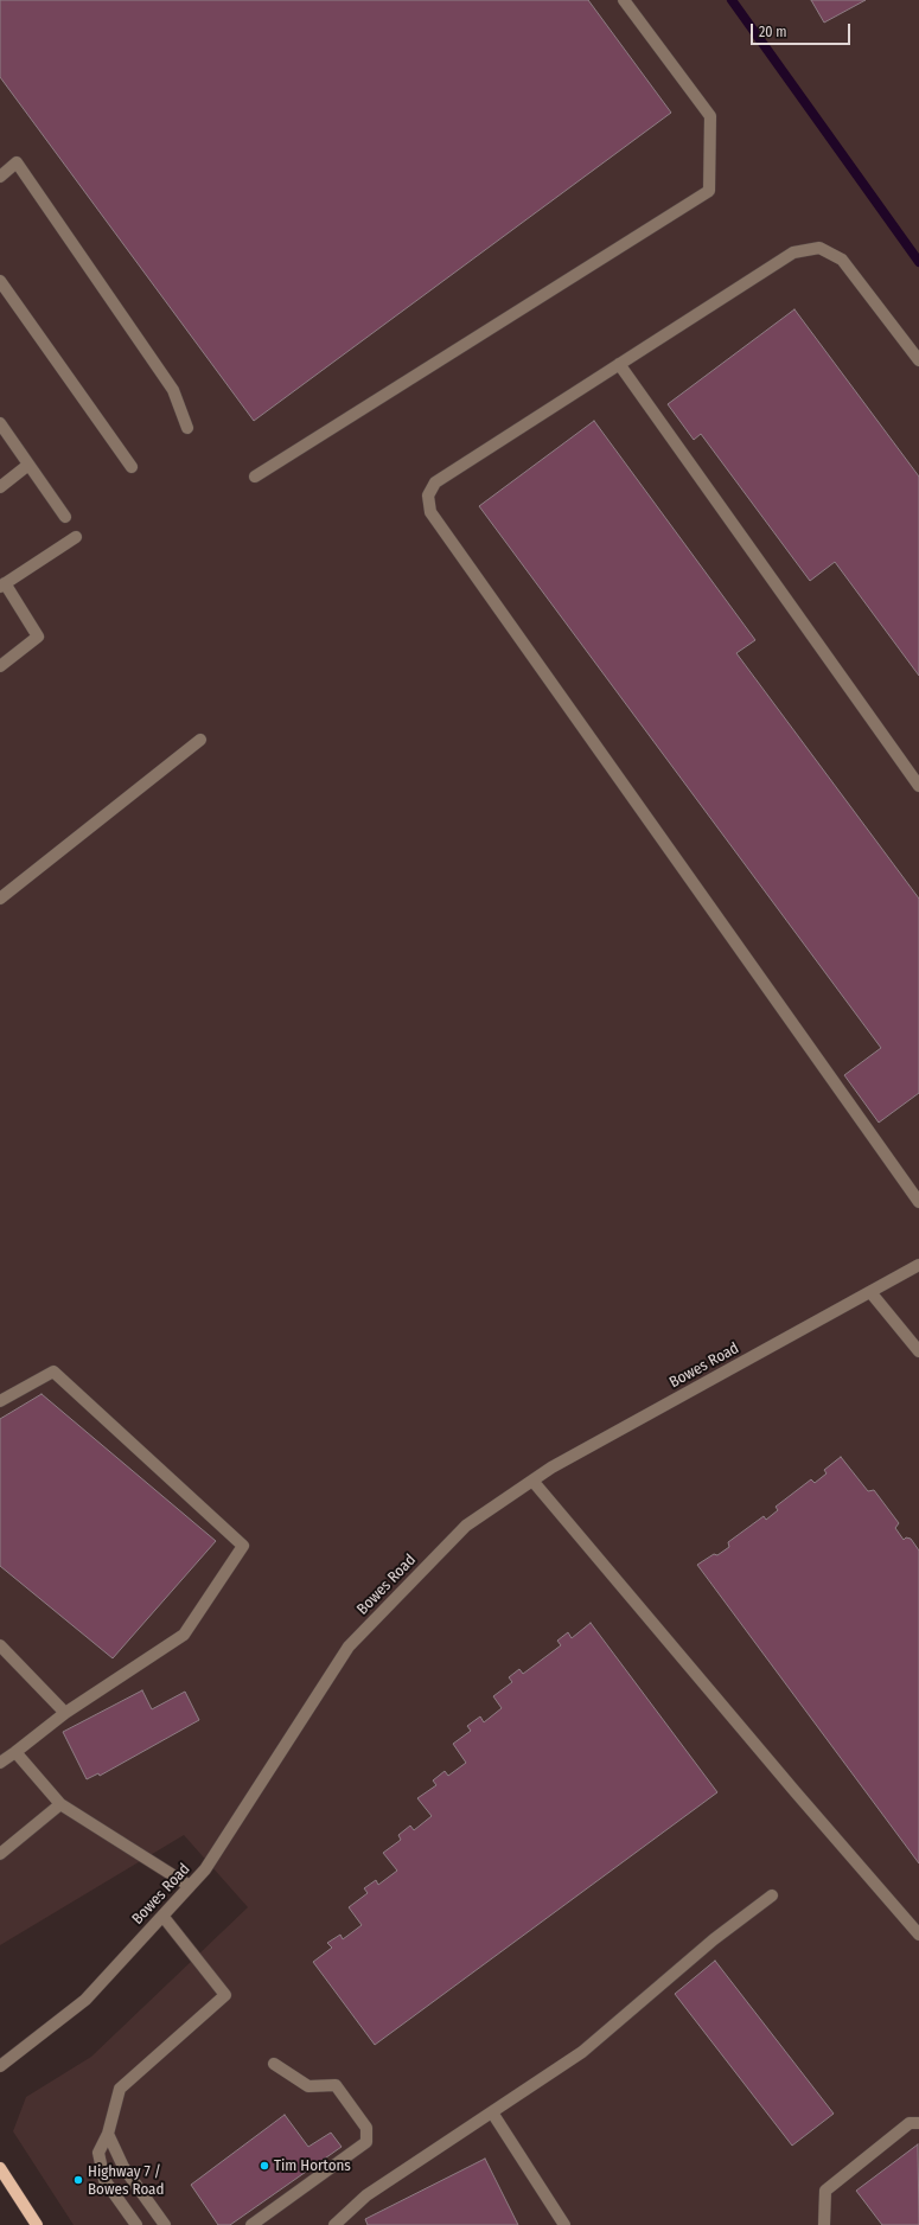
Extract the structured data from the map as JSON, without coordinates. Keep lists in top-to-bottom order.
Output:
{
  "streets": {
    "street": ["Bowes Road"]
  },
  "places": ["Tim Hortons", "Highway 7 / Bowes Road"],
  "scale_bar": "20 m"
}
